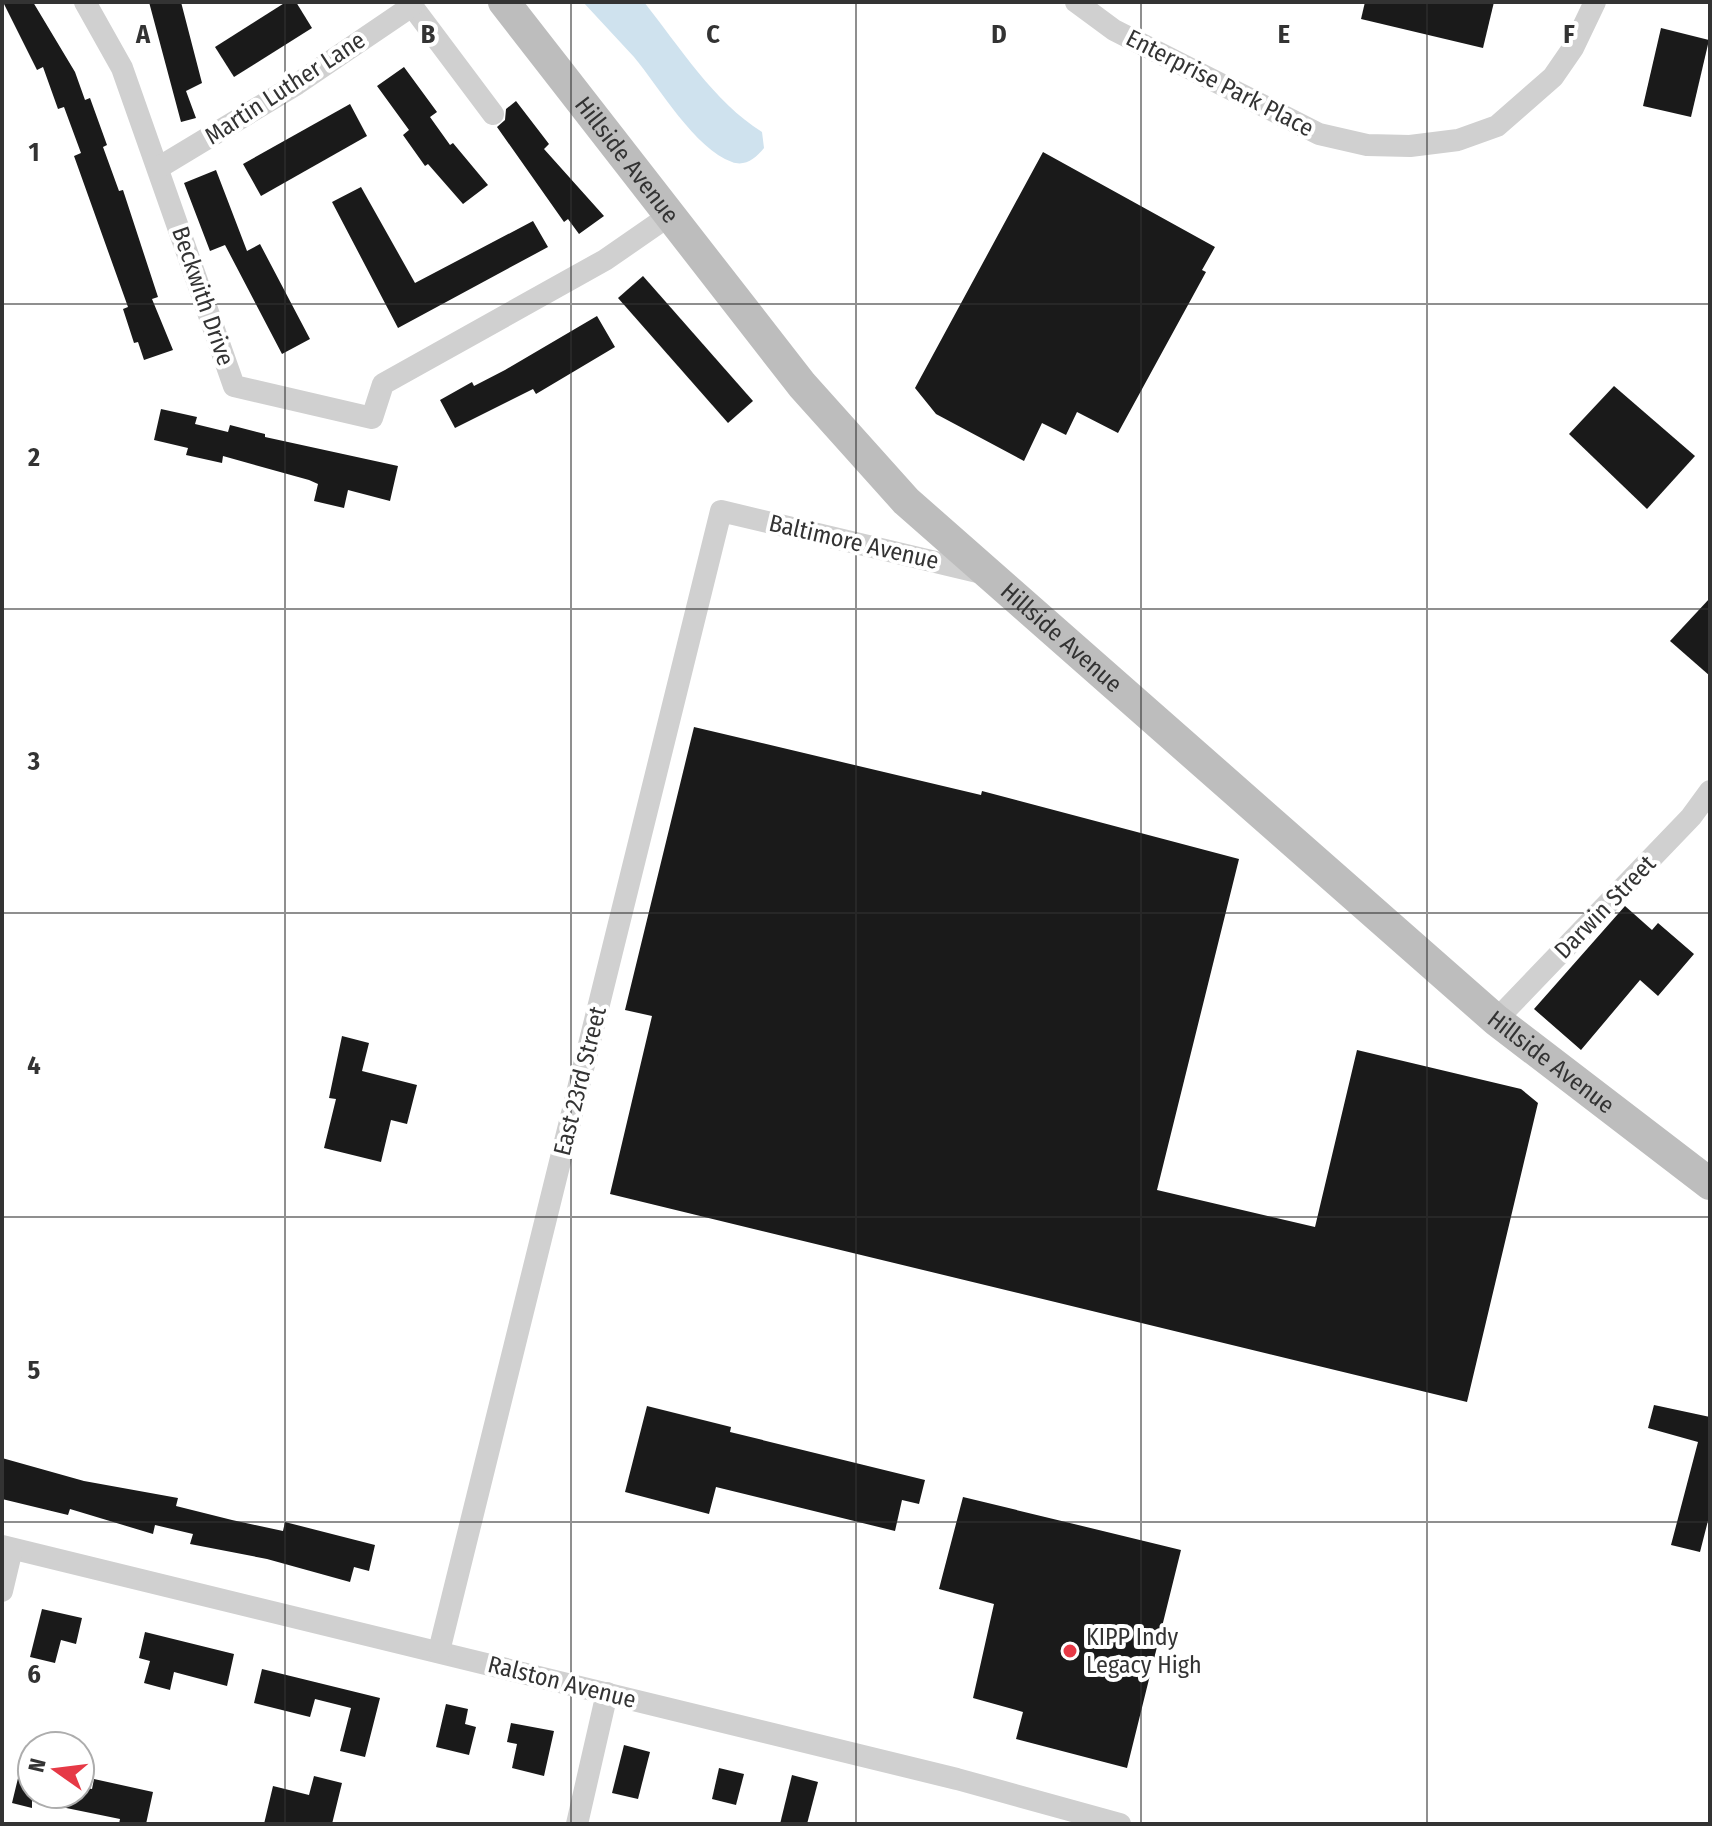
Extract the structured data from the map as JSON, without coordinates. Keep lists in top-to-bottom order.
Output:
{
  "streets": {
    "street": [
      "Enterprise Park Place",
      "Martin Luther Lane",
      "Hillside Avenue",
      "Beckwith Drive",
      "Baltimore Avenue",
      "Darwin Street",
      "East 23rd Street",
      "Ralston Avenue"
    ]
  },
  "crossings": [
    ["Martin Luther Lane", "Beckwith Drive"],
    ["Hillside Avenue", "Beckwith Drive"],
    ["Hillside Avenue", "Baltimore Avenue"],
    ["Hillside Avenue", "Darwin Street"],
    ["Baltimore Avenue", "East 23rd Street"],
    ["East 23rd Street", "Ralston Avenue"]
  ],
  "places": ["KIPP Indy Legacy High"],
  "north": "left",
  "grid": {
    "columns": [
      "A",
      "B",
      "C",
      "D",
      "E",
      "F"
    ],
    "rows": [
      "1",
      "2",
      "3",
      "4",
      "5",
      "6"
    ]
  }
}
